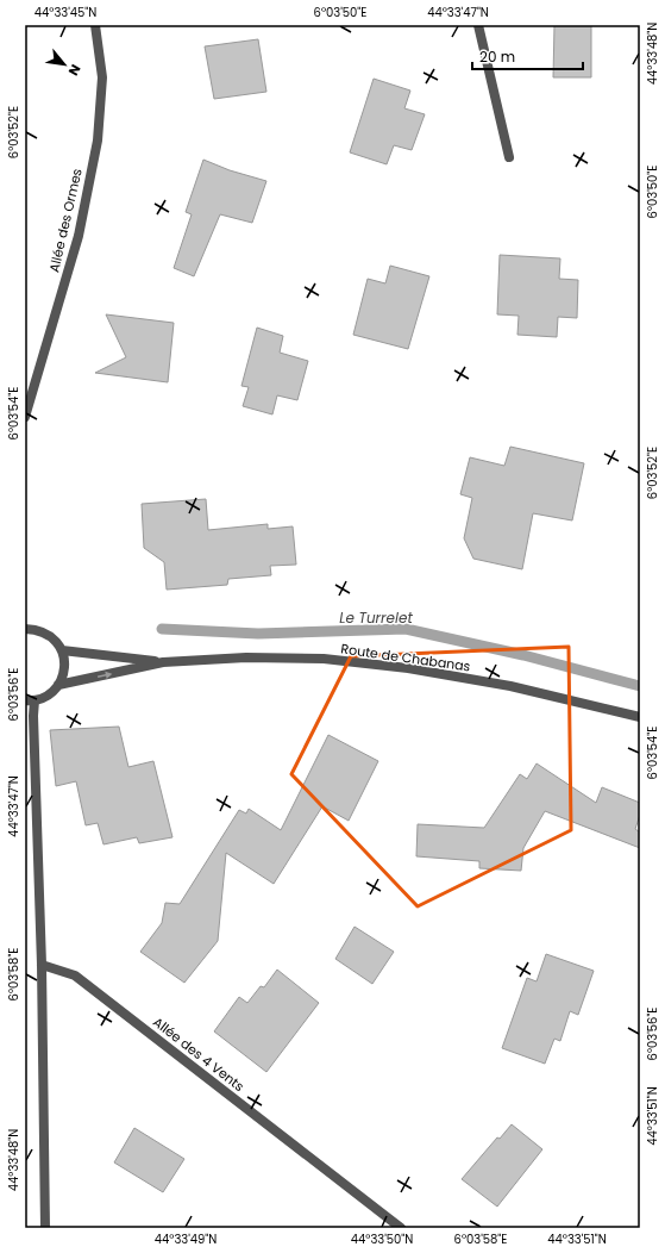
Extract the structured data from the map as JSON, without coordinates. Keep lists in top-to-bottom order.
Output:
{
  "streets": {
    "street": ["Allée des Ormes", "Route de Chabanas", "Allée des 4 Vents"]
  },
  "water": ["Le Turrelet"],
  "scale_bar": "20 m",
  "north": "bottom right",
  "coordinates": [
    "44°33'45\"N",
    "6°03'50\"E",
    "44°33'47\"N",
    "44°33'48\"N",
    "6°03'52\"E",
    "6°03'54\"E",
    "6°03'56\"E",
    "6°03'58\"E",
    "44°33'51\"N",
    "44°33'49\"N",
    "44°33'50\"N"
  ]
}
